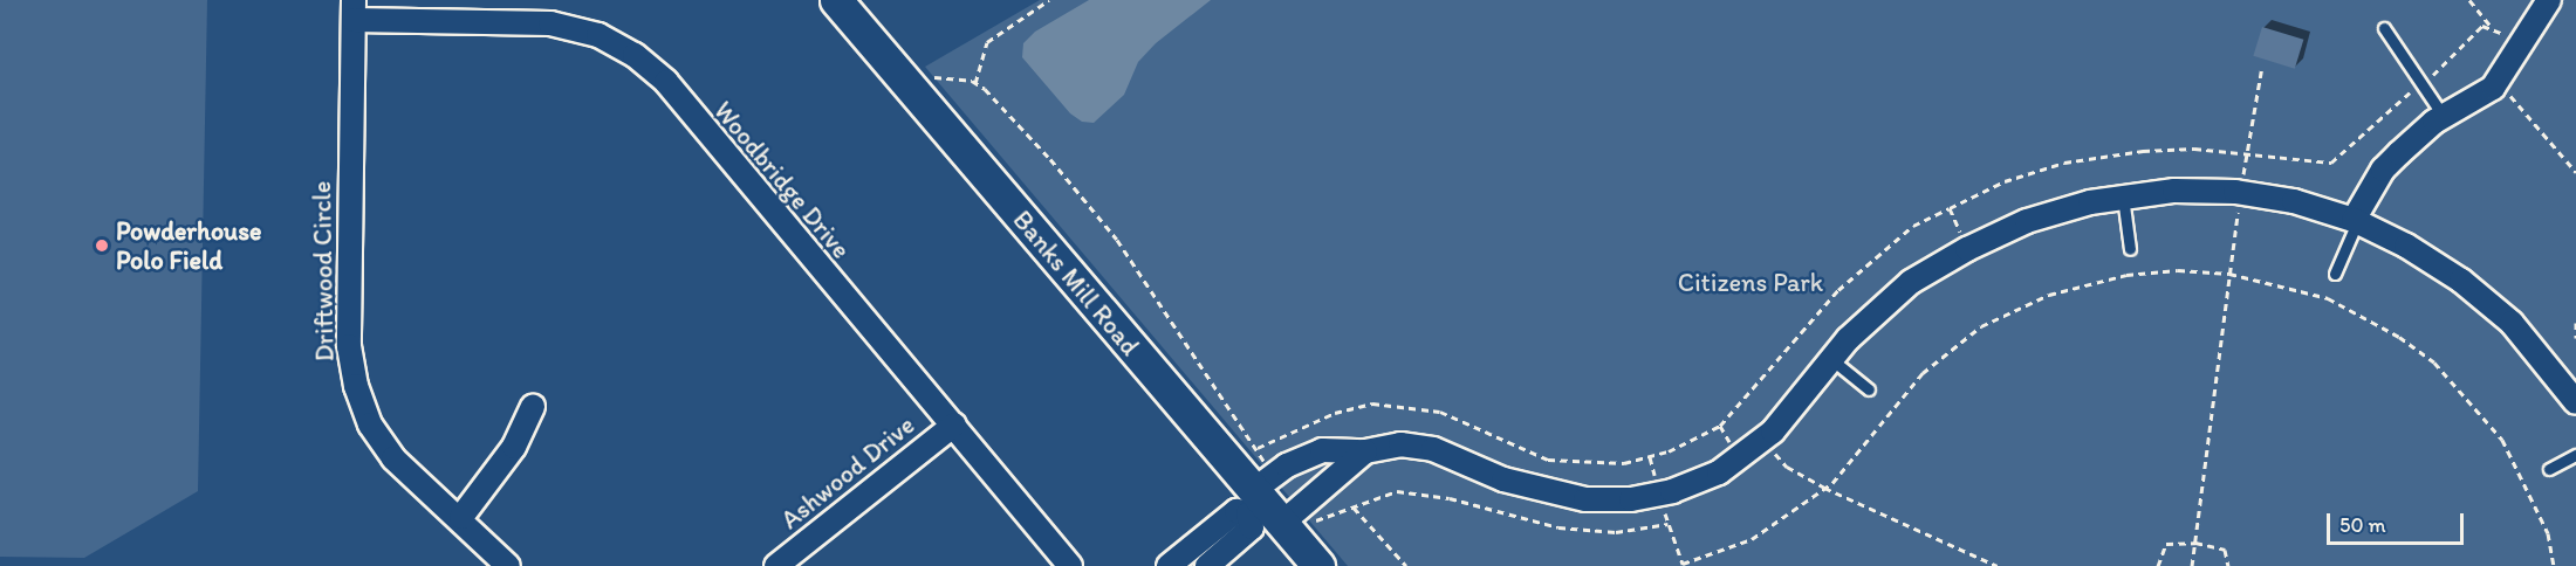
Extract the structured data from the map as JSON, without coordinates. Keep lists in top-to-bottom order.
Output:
{
  "streets": {
    "street": [
      "Woodbridge Drive",
      "Driftwood Circle",
      "Banks Mill Road",
      "Ashwood Drive"
    ]
  },
  "crossings": [
    ["Woodbridge Drive", "Driftwood Circle"],
    ["Woodbridge Drive", "Ashwood Drive"]
  ],
  "parks": ["Citizens Park"],
  "places": ["Powderhouse Polo Field"],
  "scale_bar": "50 m"
}
